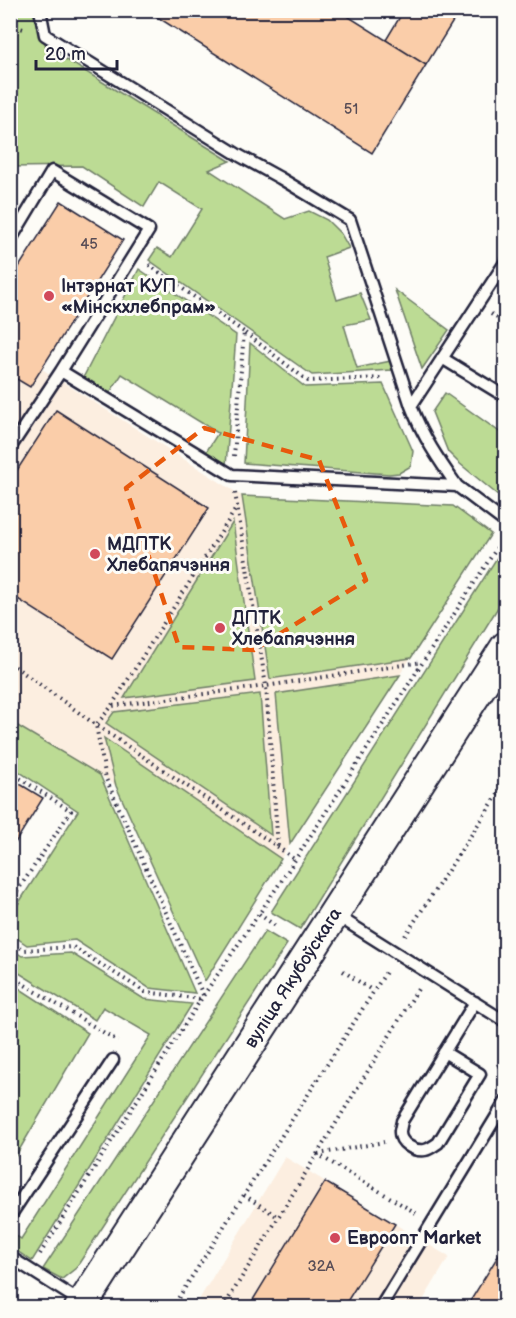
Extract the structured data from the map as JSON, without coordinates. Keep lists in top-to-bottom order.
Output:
{
  "streets": {
    "main road": ["вуліца Якубоўскага"]
  },
  "places": [
    "Інтэрнат КУП «Мінскхлебпрам»",
    "МДПТК Хлебапячэння",
    "ДПТК Хлебапячэння",
    "Евроопт Market"
  ],
  "house_numbers": ["51", "45", "32А"],
  "scale_bar": "20 m"
}
